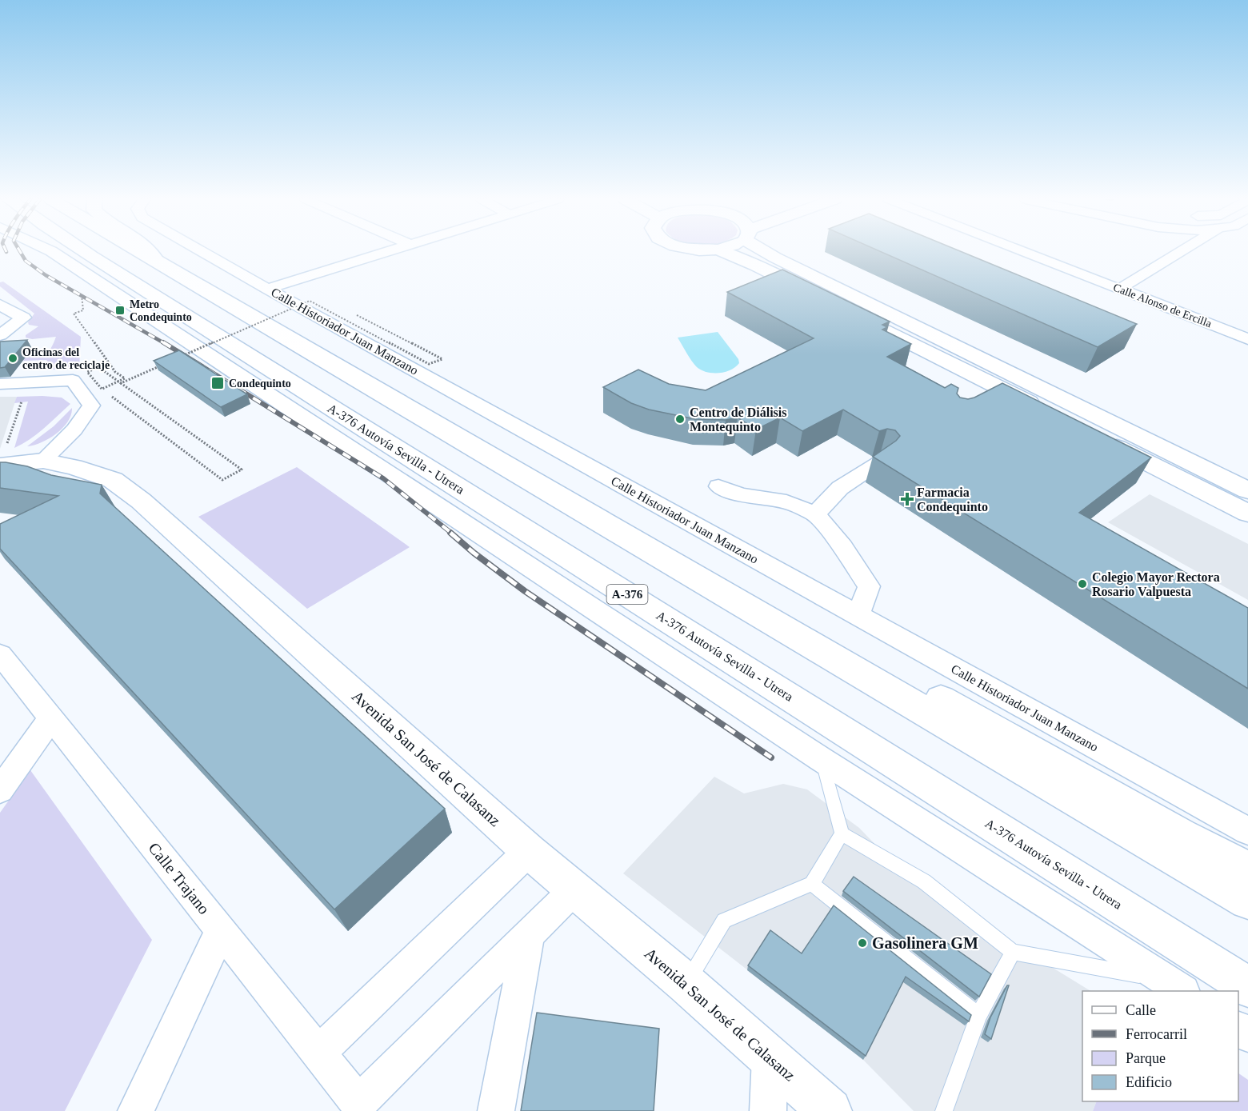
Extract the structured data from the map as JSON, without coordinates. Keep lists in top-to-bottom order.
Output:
{
  "streets": {
    "main road": ["A-376 Autovía Sevilla - Utrera", "A-376", "Avenida San José de Calasanz"],
    "street": ["Calle Alonso de Ercilla", "Calle Historiador Juan Manzano", "Calle Trajano"]
  },
  "places": {
    "transit": ["Metro Condequinto", "Condequinto"],
    "other": [
      "Oficinas del centro de reciclaje",
      "Centro de Diálisis Montequinto",
      "Colegio Mayor Rectora Rosario Valpuesta",
      "Gasolinera GM"
    ],
    "health": ["Farmacia Condequinto"]
  },
  "legend": [
    "Calle",
    "Ferrocarril",
    "Parque",
    "Edificio"
  ]
}
